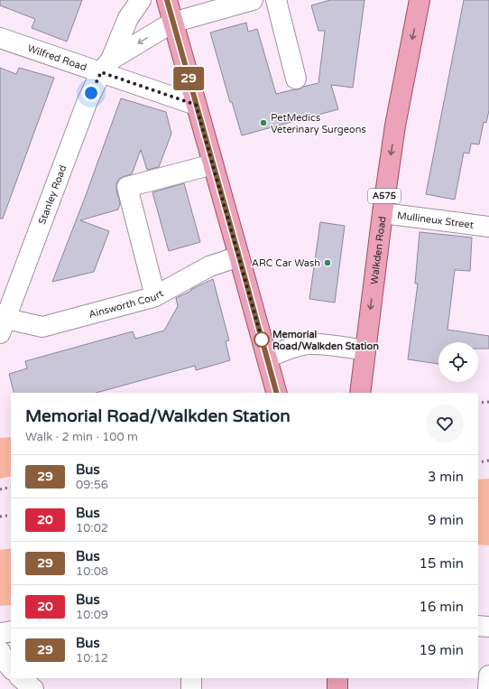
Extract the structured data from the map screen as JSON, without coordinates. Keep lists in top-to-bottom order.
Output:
{
  "streets": {
    "main road": ["A575", "Walkden Road"],
    "street": [
      "Wilfred Road",
      "Stanley Road",
      "Mullineux Street",
      "Ainsworth Court"
    ]
  },
  "crossings": [
    ["Wilfred Road", "Stanley Road"],
    ["Stanley Road", "Ainsworth Court"],
    ["Mullineux Street", "Walkden Road"]
  ],
  "places": ["PetMedics Veterinary Surgeons", "ARC Car Wash", "Memorial Road/Walkden Station"],
  "lines": ["bus line 29"],
  "page": {
    "on_map": "29",
    "heading": ["Memorial Road/Walkden Station", "Walk · 2 min · 100 m"],
    "list": [
      {
        "mark": "29",
        "name": "Bus",
        "note": "09:56",
        "value": "3 min"
      },
      {
        "mark": "20",
        "name": "Bus",
        "note": "10:02",
        "value": "9 min"
      },
      {
        "mark": "29",
        "name": "Bus",
        "note": "10:08",
        "value": "15 min"
      },
      {
        "mark": "20",
        "name": "Bus",
        "note": "10:09",
        "value": "16 min"
      },
      {
        "mark": "29",
        "name": "Bus",
        "note": "10:12",
        "value": "19 min"
      }
    ]
  }
}
